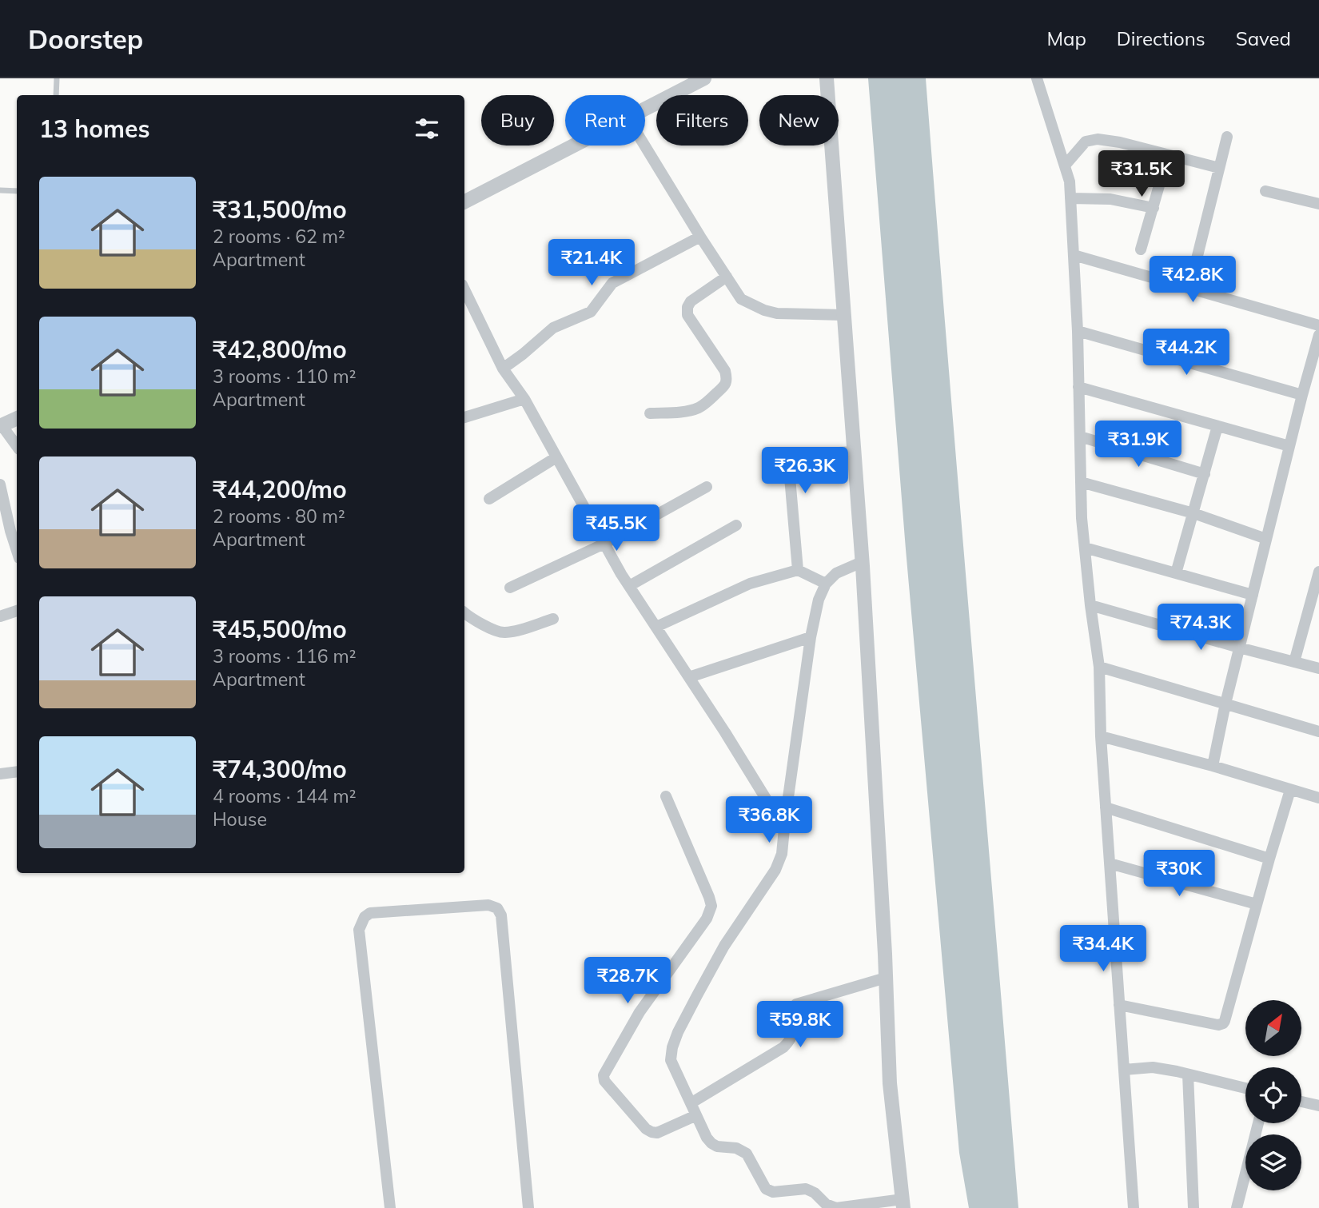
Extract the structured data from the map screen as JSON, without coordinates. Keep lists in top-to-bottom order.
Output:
{
  "north": "top right",
  "page": {
    "header": "Doorstep",
    "nav": ["Map", "Directions", "Saved"],
    "chip": [
      "Buy",
      "Rent",
      "Filters",
      "New"
    ],
    "heading": "13 homes",
    "price": [
      "₹31.5K",
      "₹21.4K",
      "₹42.8K",
      "₹44.2K",
      "₹31.9K",
      "₹26.3K",
      "₹45.5K",
      "₹74.3K",
      "₹36.8K",
      "₹30K",
      "₹34.4K",
      "₹28.7K",
      "₹59.8K"
    ],
    "list": [
      {
        "name": "₹31,500/mo",
        "note": "2 rooms · 62 m² · Apartment"
      },
      {
        "name": "₹42,800/mo",
        "note": "3 rooms · 110 m² · Apartment"
      },
      {
        "name": "₹44,200/mo",
        "note": "2 rooms · 80 m² · Apartment"
      },
      {
        "name": "₹45,500/mo",
        "note": "3 rooms · 116 m² · Apartment"
      },
      {
        "name": "₹74,300/mo",
        "note": "4 rooms · 144 m² · House"
      }
    ]
  }
}
